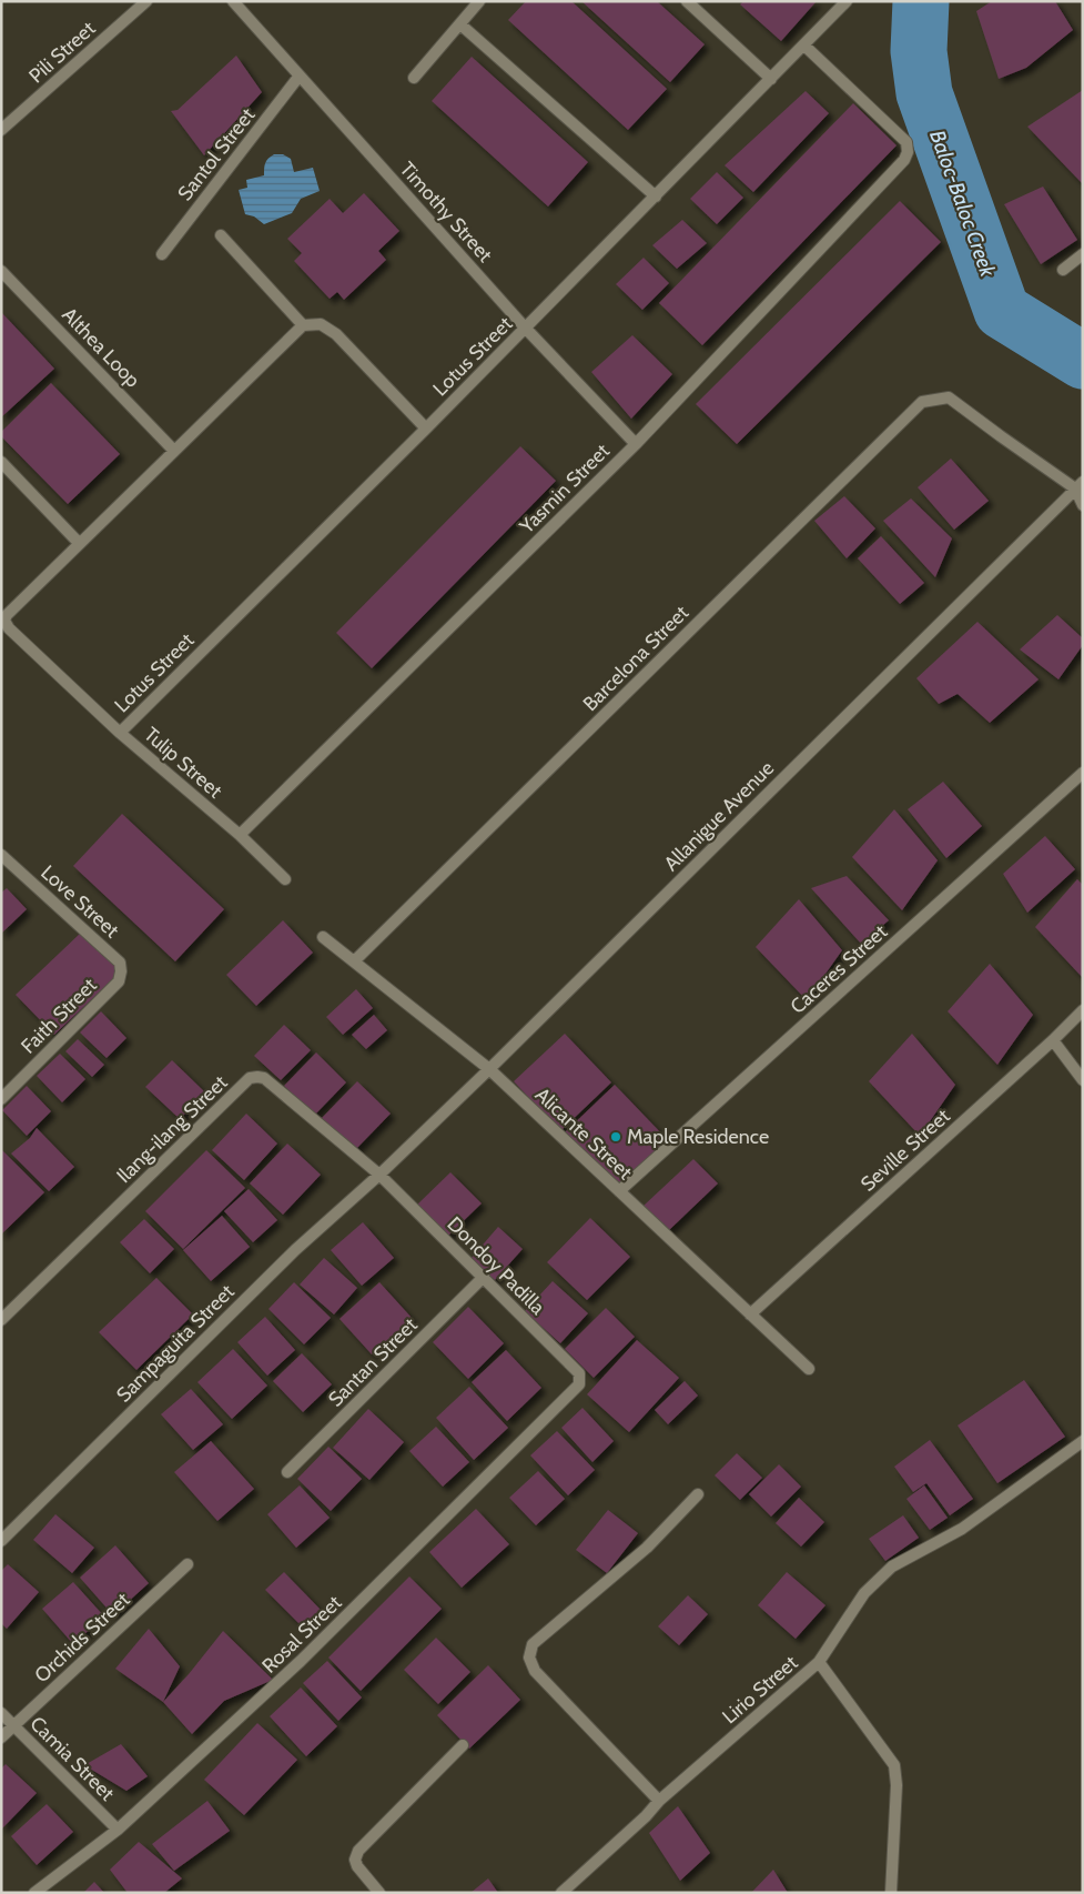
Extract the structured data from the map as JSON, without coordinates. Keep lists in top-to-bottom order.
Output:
{
  "streets": {
    "street": [
      "Pili Street",
      "Santol Street",
      "Timothy Street",
      "Althea Loop",
      "Lotus Street",
      "Yasmin Street",
      "Barcelona Street",
      "Tulip Street",
      "Allanigue Avenue",
      "Love Street",
      "Caceres Street",
      "Faith Street",
      "Ilang-ilang Street",
      "Alicante Street",
      "Seville Street",
      "Dondoy Padilla",
      "Sampaguita Street",
      "Santan Street",
      "Rosal Street",
      "Orchids Street",
      "Lirio Street",
      "Camia Street"
    ]
  },
  "crossings": [
    ["Santol Street", "Timothy Street"],
    ["Timothy Street", "Lotus Street"],
    ["Timothy Street", "Yasmin Street"],
    ["Lotus Street", "Yasmin Street"],
    ["Lotus Street", "Tulip Street"],
    ["Yasmin Street", "Tulip Street"],
    ["Barcelona Street", "Allanigue Avenue"],
    ["Barcelona Street", "Alicante Street"],
    ["Allanigue Avenue", "Ilang-ilang Street"],
    ["Allanigue Avenue", "Alicante Street"],
    ["Allanigue Avenue", "Dondoy Padilla"],
    ["Allanigue Avenue", "Sampaguita Street"],
    ["Love Street", "Faith Street"],
    ["Caceres Street", "Alicante Street"],
    ["Ilang-ilang Street", "Dondoy Padilla"],
    ["Ilang-ilang Street", "Sampaguita Street"],
    ["Alicante Street", "Seville Street"],
    ["Dondoy Padilla", "Sampaguita Street"],
    ["Dondoy Padilla", "Santan Street"],
    ["Dondoy Padilla", "Rosal Street"],
    ["Rosal Street", "Camia Street"],
    ["Orchids Street", "Camia Street"]
  ],
  "water": ["Baloc-Baloc Creek"],
  "places": ["Maple Residence"]
}
